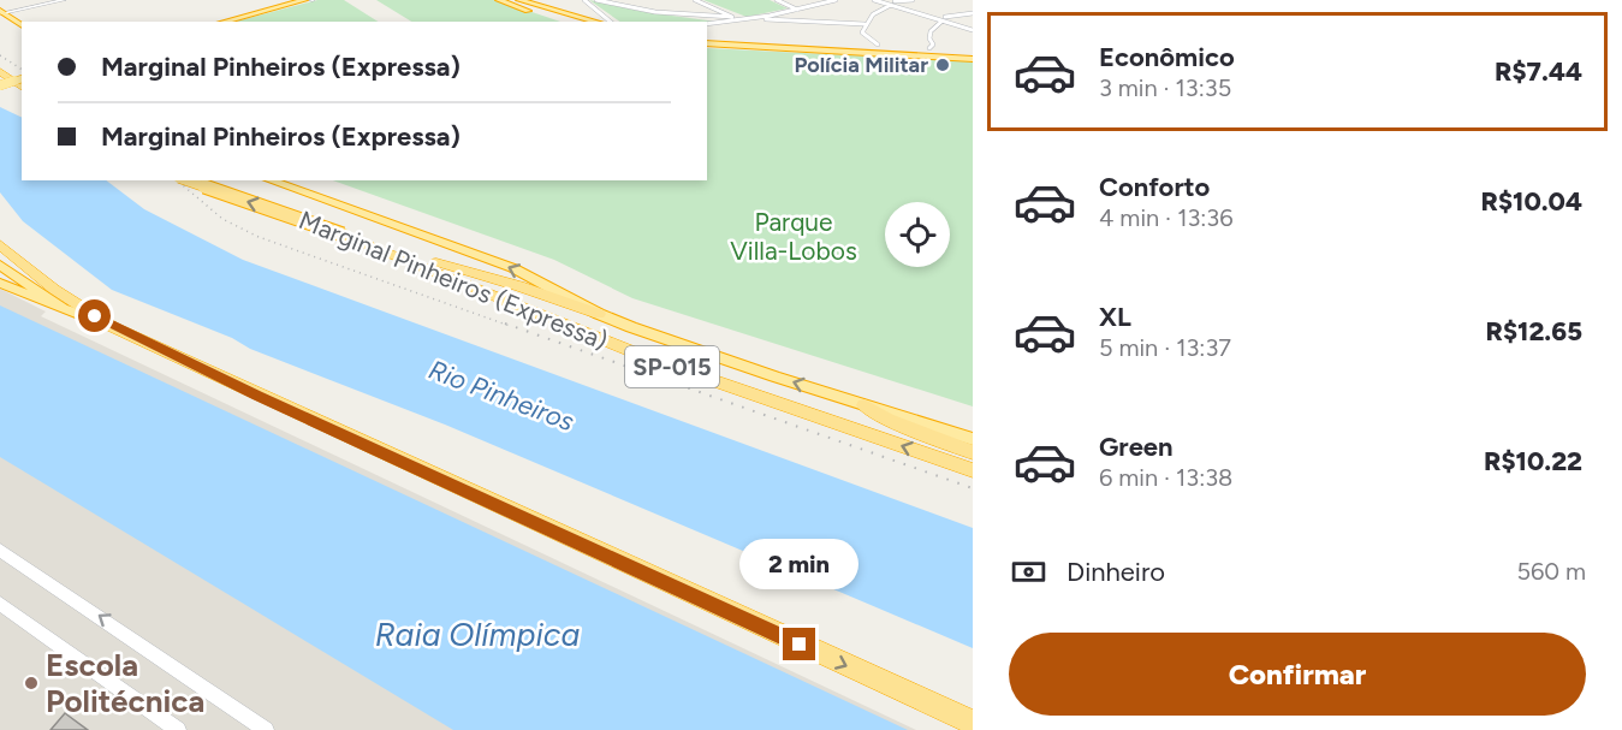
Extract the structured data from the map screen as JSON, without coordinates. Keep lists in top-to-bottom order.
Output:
{
  "streets": {
    "highway": ["Marginal Pinheiros (Expressa)", "SP-015"]
  },
  "water": ["Rio Pinheiros", "Raia Olímpica"],
  "parks": ["Parque Villa-Lobos"],
  "places": ["Polícia Militar", "Escola Politécnica"],
  "page": {
    "list": [
      {
        "name": "Econômico",
        "note": "3 min · 13:35",
        "value": "R$7.44"
      },
      {
        "name": "Conforto",
        "note": "4 min · 13:36",
        "value": "R$10.04"
      },
      {
        "name": "XL",
        "note": "5 min · 13:37",
        "value": "R$12.65"
      },
      {
        "name": "Green",
        "note": "6 min · 13:38",
        "value": "R$10.22"
      }
    ],
    "banner": ["Marginal Pinheiros (Expressa)", "Marginal Pinheiros (Expressa)"],
    "pay": ["Dinheiro", "560 m"],
    "bubble": "2 min",
    "buttons": "Confirmar"
  }
}
